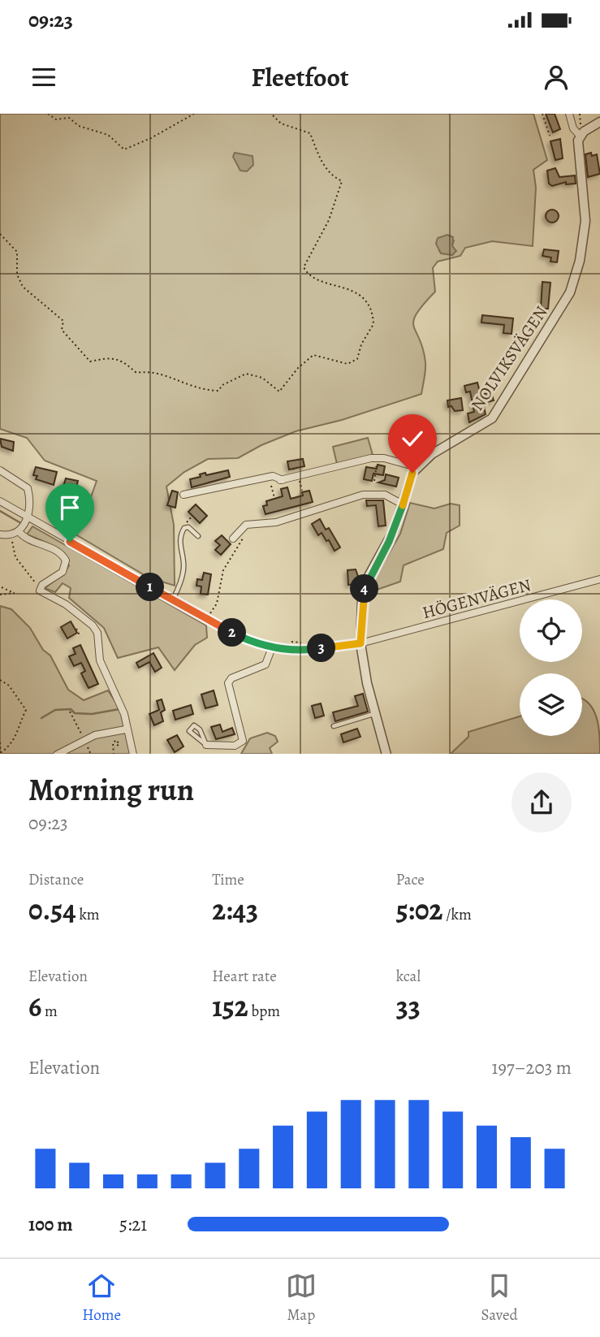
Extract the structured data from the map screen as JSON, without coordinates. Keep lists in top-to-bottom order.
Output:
{
  "streets": {
    "street": ["NOLVIKSVÄGEN", "HÖGENVÄGEN"]
  },
  "page": {
    "status": "09:23",
    "header": "Fleetfoot",
    "pins": [
      "1",
      "4",
      "2",
      "3"
    ],
    "heading": ["Morning run", "09:23"],
    "stats": [
      ["Distance", "0.54 km"],
      ["Time", "2:43"],
      ["Pace", "5:02 /km"],
      ["Elevation", "6 m"],
      ["Heart rate", "152 bpm"],
      ["kcal", "33"]
    ],
    "chart": ["Elevation", "197–203 m"],
    "list": [
      {
        "name": "100 m",
        "note": "5:21"
      }
    ],
    "tabs": ["Home", "Map", "Saved"]
  }
}
